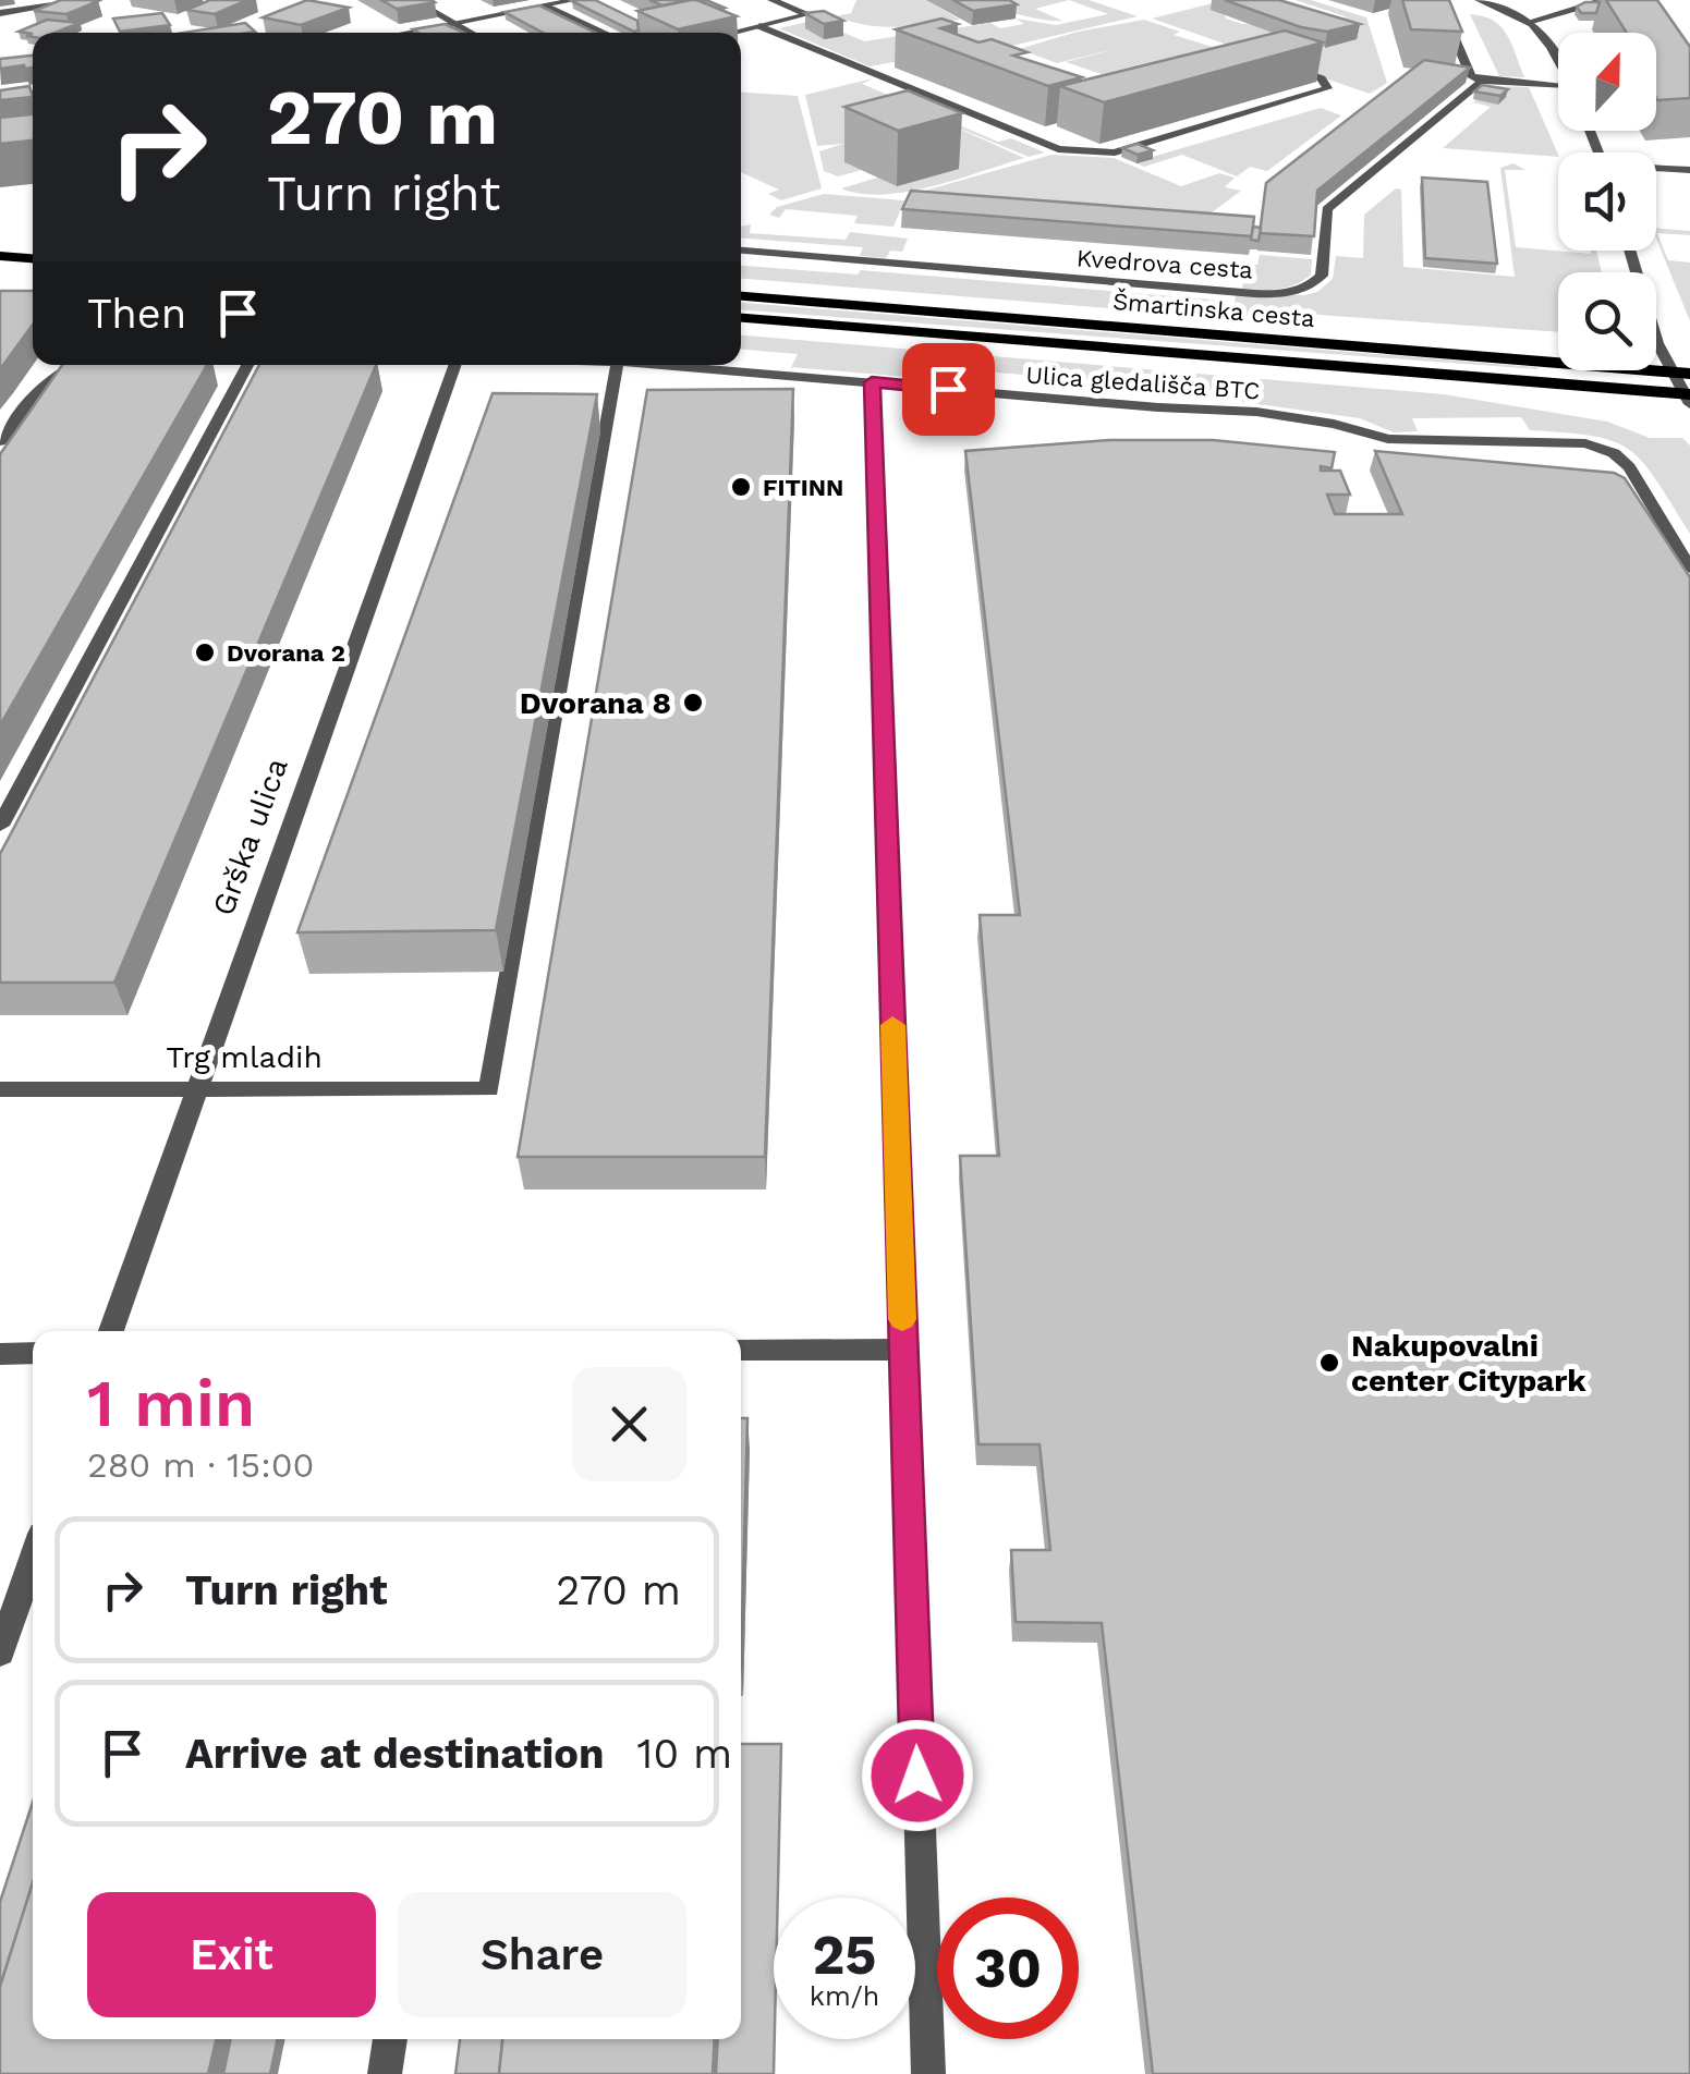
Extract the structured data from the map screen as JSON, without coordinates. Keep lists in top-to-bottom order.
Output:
{
  "streets": {
    "main road": ["Šmartinska cesta"],
    "street": [
      "Kvedrova cesta",
      "Ulica gledališča BTC",
      "Grška ulica",
      "Trg mladih"
    ]
  },
  "crossings": [
    ["Grška ulica", "Trg mladih"]
  ],
  "places": [
    "FITINN",
    "Dvorana 2",
    "Dvorana 8",
    "Nakupovalni center Citypark"
  ],
  "north": "top",
  "page": {
    "turn": ["270 m", "Turn right"],
    "then": "Then",
    "heading": ["1 min", "280 m · 15:00"],
    "list": [
      {
        "name": "Turn right",
        "value": "270 m"
      },
      {
        "name": "Arrive at destination",
        "value": "10 m"
      }
    ],
    "buttons": ["Exit", "Share"],
    "speed": "25 km/h",
    "limit": "30"
  }
}
